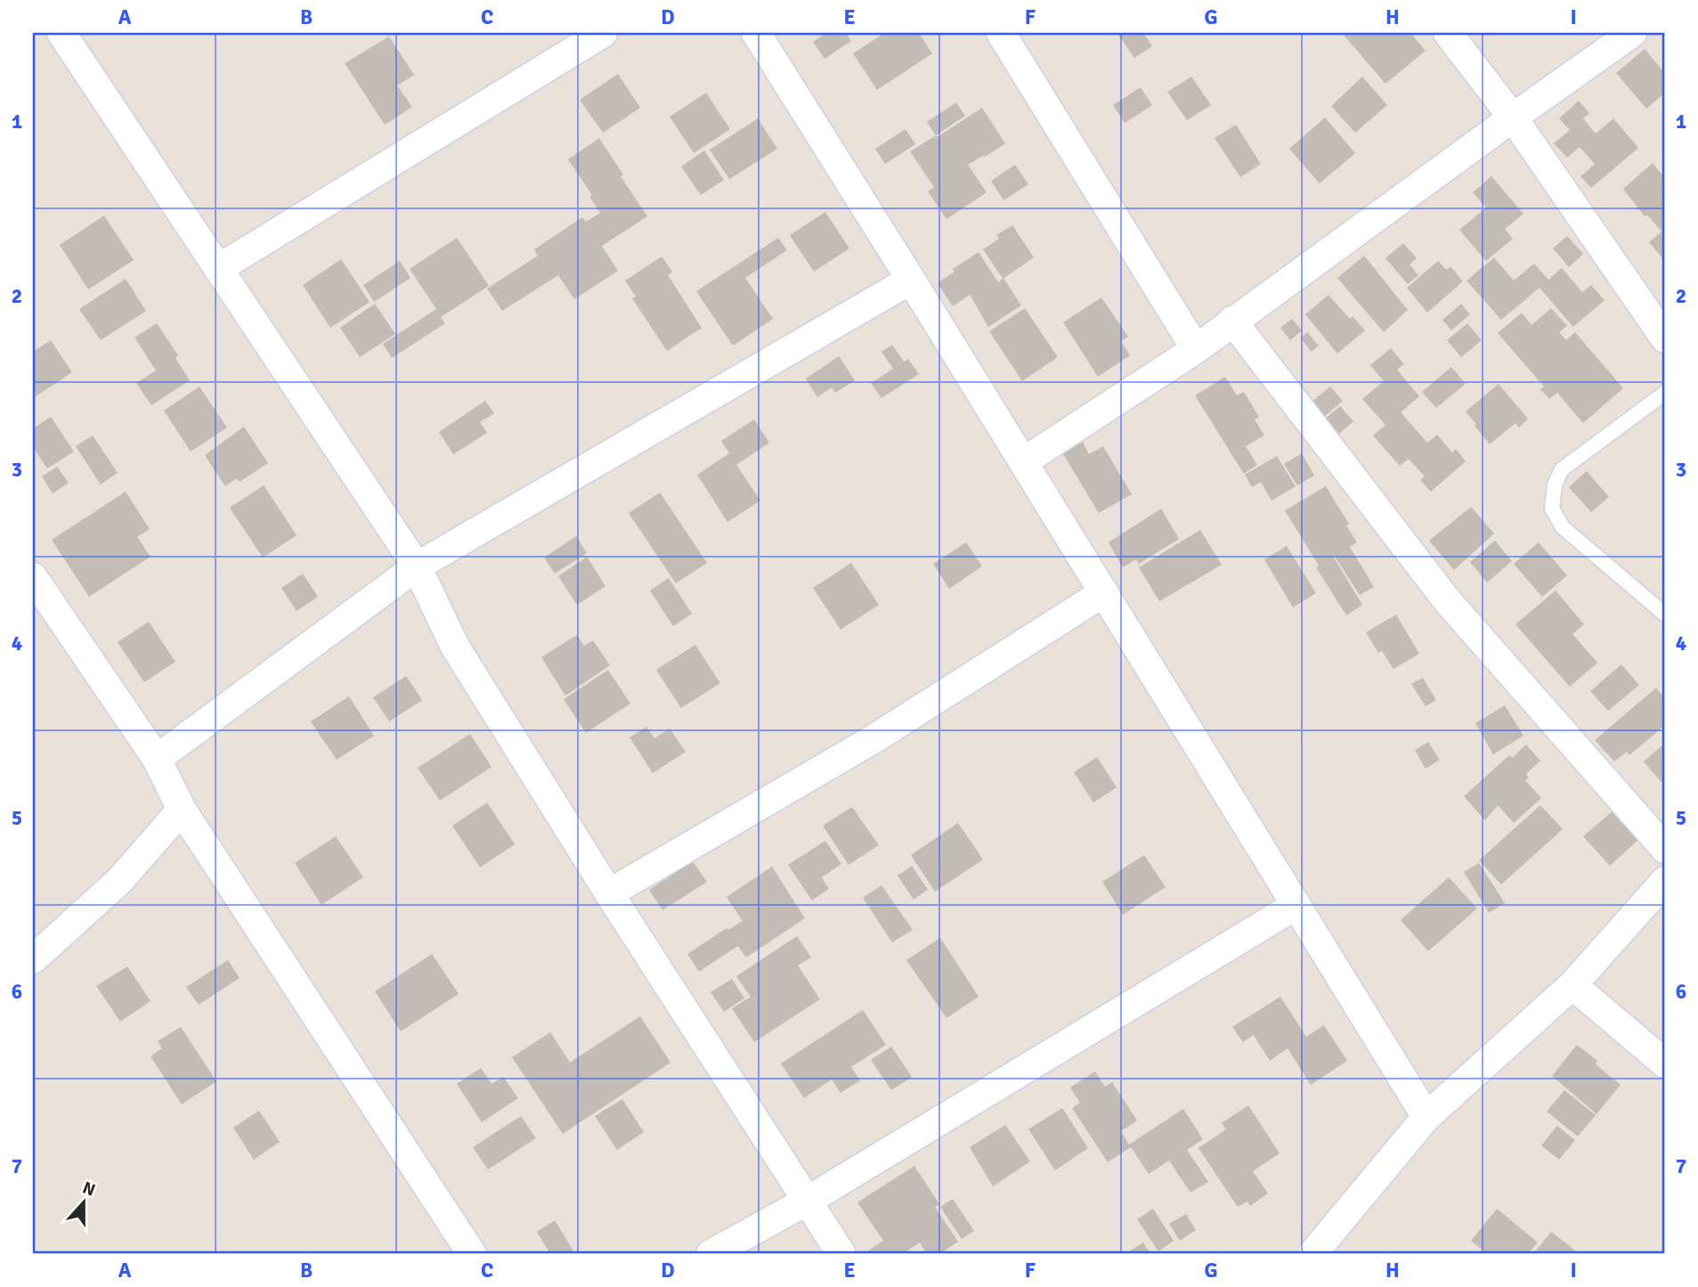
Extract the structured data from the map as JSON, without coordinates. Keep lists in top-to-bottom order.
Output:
{
  "north": "top",
  "grid": {
    "columns": [
      "A",
      "B",
      "C",
      "D",
      "E",
      "F",
      "G",
      "H",
      "I"
    ],
    "rows": [
      "1",
      "2",
      "3",
      "4",
      "5",
      "6",
      "7"
    ]
  }
}
